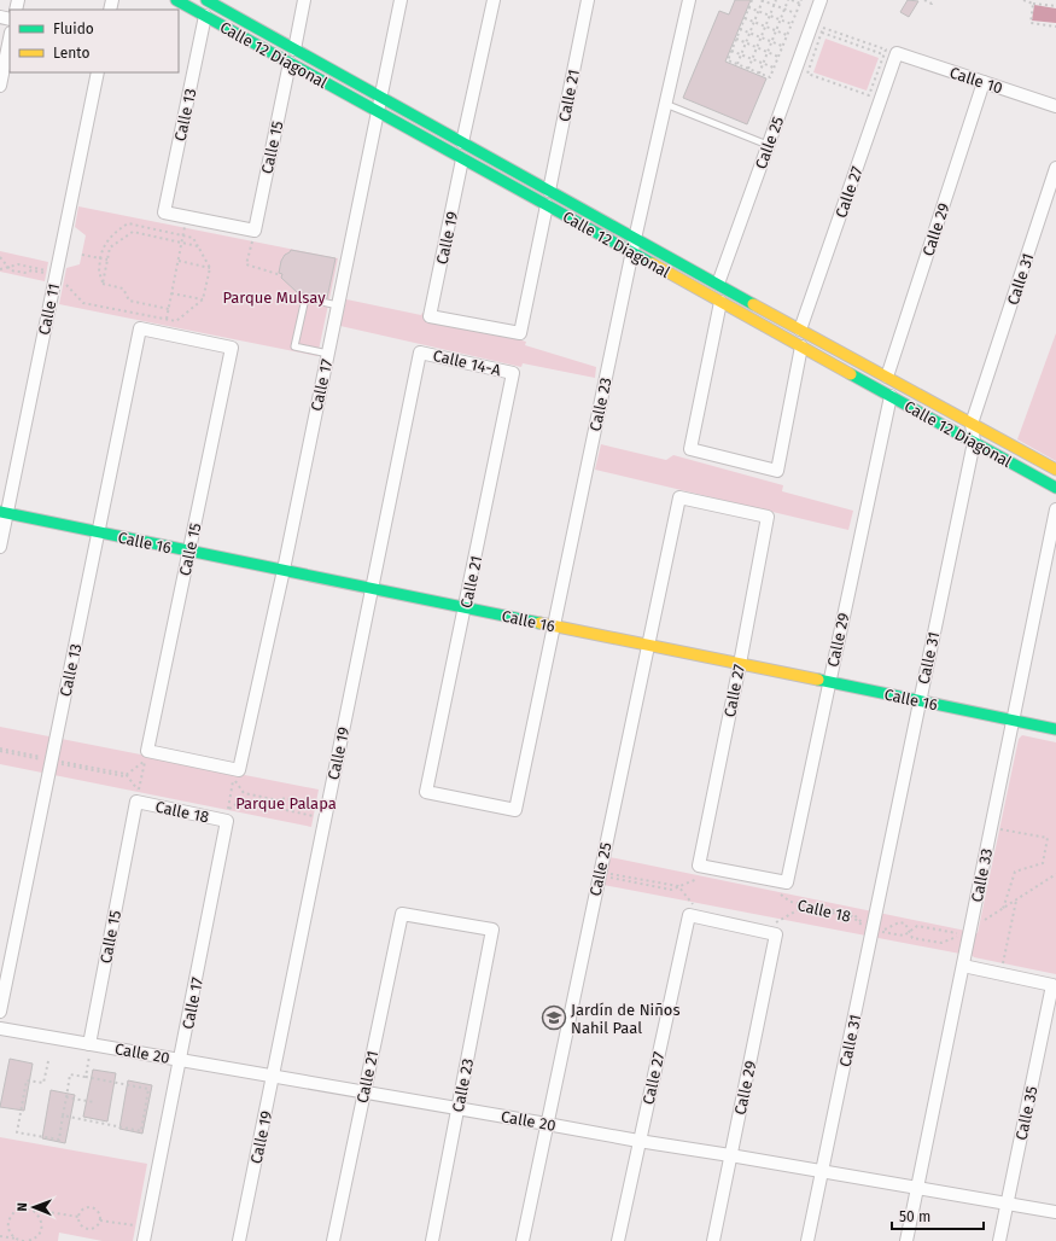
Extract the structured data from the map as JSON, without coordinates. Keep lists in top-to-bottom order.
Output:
{
  "streets": {
    "street": [
      "Calle 12 Diagonal",
      "Calle 10",
      "Calle 21",
      "Calle 13",
      "Calle 25",
      "Calle 15",
      "Calle 27",
      "Calle 29",
      "Calle 19",
      "Calle 31",
      "Calle 11",
      "Calle 14-A",
      "Calle 17",
      "Calle 23",
      "Calle 16",
      "Calle 18",
      "Calle 33",
      "Calle 20",
      "Calle 35"
    ]
  },
  "crossings": [
    ["Calle 12 Diagonal", "Calle 21"],
    ["Calle 12 Diagonal", "Calle 13"],
    ["Calle 12 Diagonal", "Calle 25"],
    ["Calle 12 Diagonal", "Calle 15"],
    ["Calle 12 Diagonal", "Calle 27"],
    ["Calle 12 Diagonal", "Calle 29"],
    ["Calle 12 Diagonal", "Calle 19"],
    ["Calle 12 Diagonal", "Calle 31"],
    ["Calle 12 Diagonal", "Calle 17"],
    ["Calle 12 Diagonal", "Calle 23"],
    ["Calle 10", "Calle 27"],
    ["Calle 10", "Calle 29"],
    ["Calle 21", "Calle 14-A"],
    ["Calle 21", "Calle 23"],
    ["Calle 21", "Calle 16"],
    ["Calle 21", "Calle 20"],
    ["Calle 13", "Calle 15"],
    ["Calle 13", "Calle 16"],
    ["Calle 25", "Calle 27"],
    ["Calle 25", "Calle 16"],
    ["Calle 25", "Calle 20"],
    ["Calle 15", "Calle 16"],
    ["Calle 15", "Calle 18"],
    ["Calle 15", "Calle 20"],
    ["Calle 27", "Calle 16"],
    ["Calle 27", "Calle 18"],
    ["Calle 27", "Calle 20"],
    ["Calle 29", "Calle 16"],
    ["Calle 29", "Calle 18"],
    ["Calle 29", "Calle 20"],
    ["Calle 19", "Calle 14-A"],
    ["Calle 19", "Calle 16"],
    ["Calle 19", "Calle 20"],
    ["Calle 31", "Calle 16"],
    ["Calle 31", "Calle 20"],
    ["Calle 11", "Calle 16"],
    ["Calle 17", "Calle 16"],
    ["Calle 17", "Calle 18"],
    ["Calle 17", "Calle 20"],
    ["Calle 23", "Calle 16"],
    ["Calle 23", "Calle 20"],
    ["Calle 16", "Calle 33"],
    ["Calle 33", "Calle 20"],
    ["Calle 33", "Calle 35"],
    ["Calle 20", "Calle 35"]
  ],
  "parks": ["Parque Mulsay", "Parque Palapa"],
  "places": {
    "school or university": ["Jardín de Niños Nahil Paal"]
  },
  "legend": ["Fluido", "Lento"],
  "scale_bar": "50 m",
  "north": "left"
}
